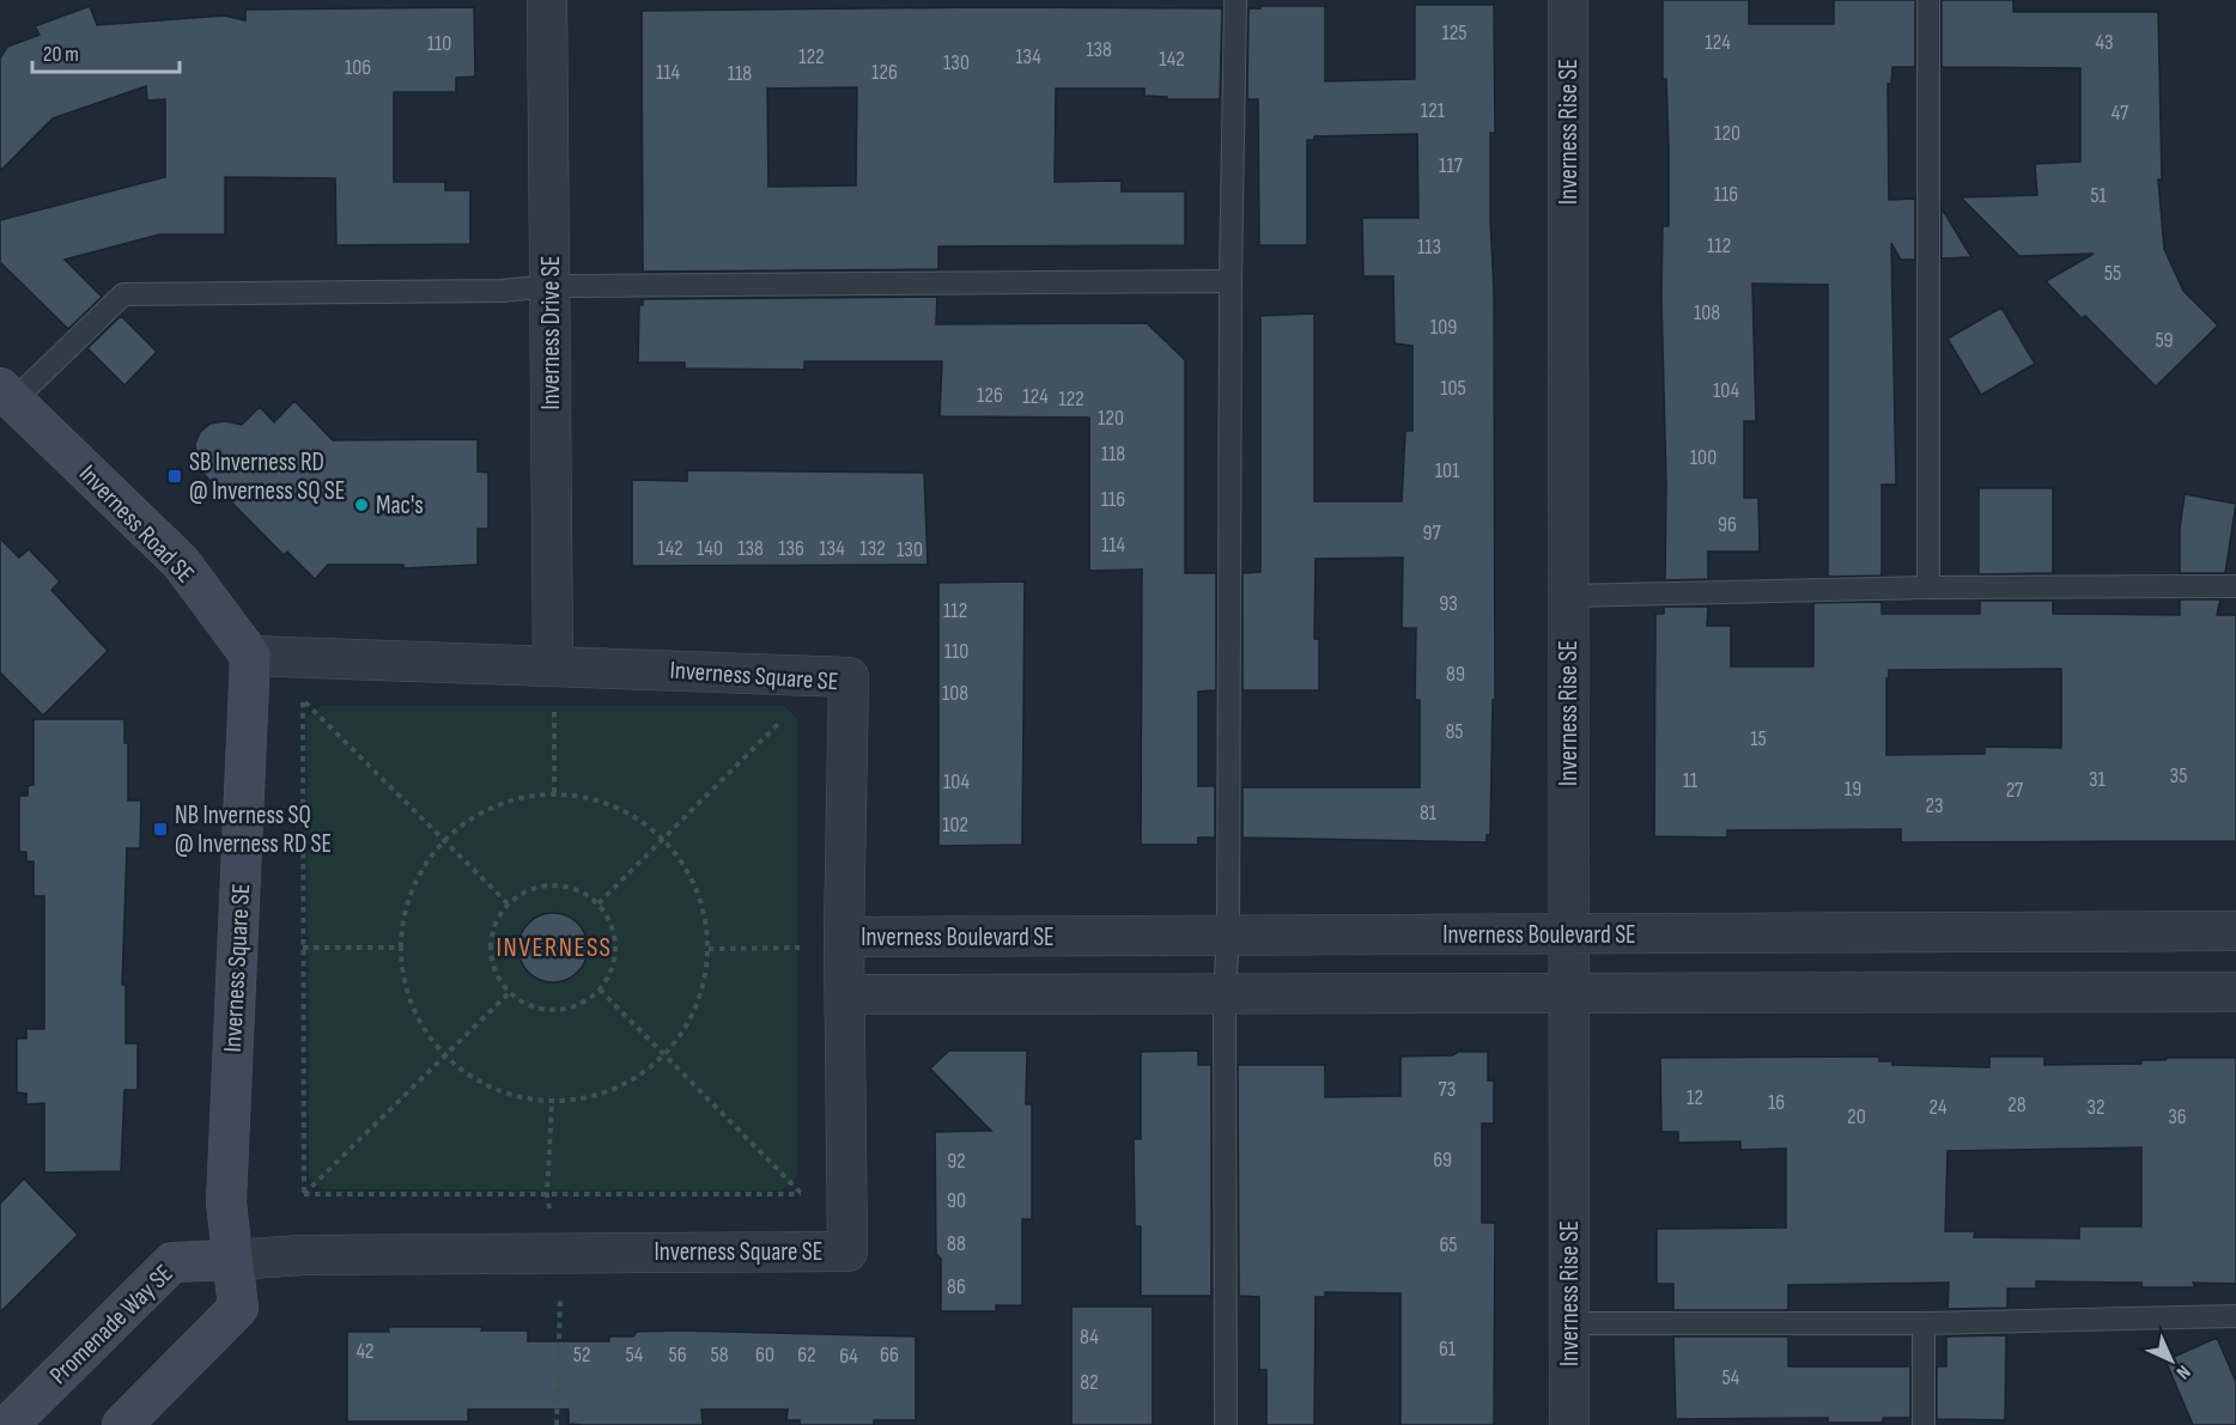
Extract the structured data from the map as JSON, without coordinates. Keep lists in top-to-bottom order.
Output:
{
  "streets": {
    "street": [
      "Inverness Rise SE",
      "Inverness Drive SE",
      "Inverness Road SE",
      "Inverness Square SE",
      "Inverness Boulevard SE",
      "Promenade Way SE"
    ]
  },
  "crossings": [
    ["Inverness Rise SE", "Inverness Boulevard SE"],
    ["Inverness Drive SE", "Inverness Square SE"],
    ["Inverness Road SE", "Inverness Square SE"],
    ["Inverness Square SE", "Inverness Boulevard SE"],
    ["Inverness Square SE", "Promenade Way SE"]
  ],
  "districts": ["INVERNESS"],
  "places": {
    "transit": ["SB Inverness RD @ Inverness SQ SE", "NB Inverness SQ @ Inverness RD SE"],
    "other": ["Mac's"]
  },
  "house_numbers": [
    "125",
    "124",
    "43",
    "110",
    "138",
    "122",
    "134",
    "142",
    "130",
    "106",
    "114",
    "126",
    "118",
    "121",
    "47",
    "120",
    "117",
    "116",
    "51",
    "112",
    "113",
    "55",
    "108",
    "109",
    "59",
    "105",
    "104",
    "126",
    "124",
    "122",
    "120",
    "118",
    "100",
    "101",
    "116",
    "96",
    "97",
    "114",
    "142",
    "140",
    "138",
    "136",
    "134",
    "132",
    "130",
    "93",
    "112",
    "110",
    "89",
    "108",
    "85",
    "15",
    "35",
    "31",
    "11",
    "104",
    "19",
    "27",
    "23",
    "81",
    "102",
    "73",
    "12",
    "16",
    "28",
    "24",
    "32",
    "20",
    "36",
    "69",
    "92",
    "90",
    "88",
    "65",
    "86",
    "84",
    "61",
    "42",
    "52",
    "54",
    "56",
    "58",
    "60",
    "62",
    "66",
    "64",
    "54",
    "82"
  ],
  "scale_bar": "20 m",
  "north": "bottom right"
}
